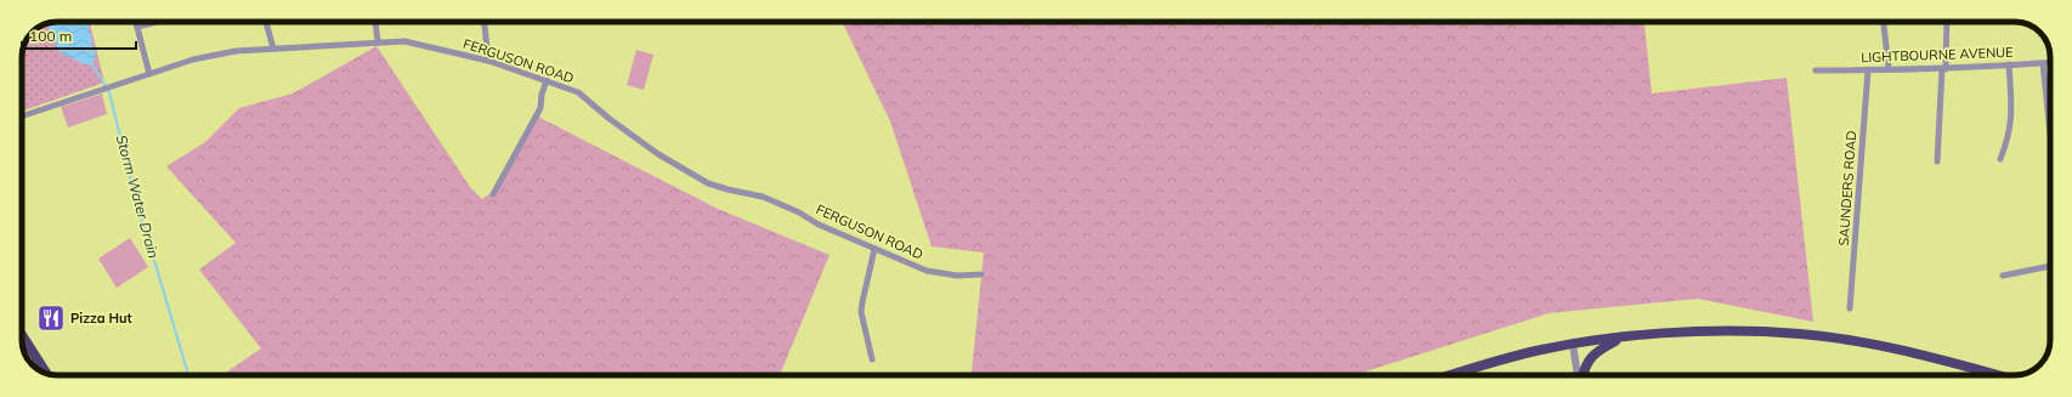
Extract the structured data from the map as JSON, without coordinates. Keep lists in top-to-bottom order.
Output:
{
  "streets": {
    "street": ["LIGHTBOURNE AVENUE", "FERGUSON ROAD", "SAUNDERS ROAD"]
  },
  "crossings": [
    ["LIGHTBOURNE AVENUE", "SAUNDERS ROAD"]
  ],
  "water": ["Storm Water Drain"],
  "places": {
    "restaurant": ["Pizza Hut"]
  },
  "scale_bar": "100 m"
}
